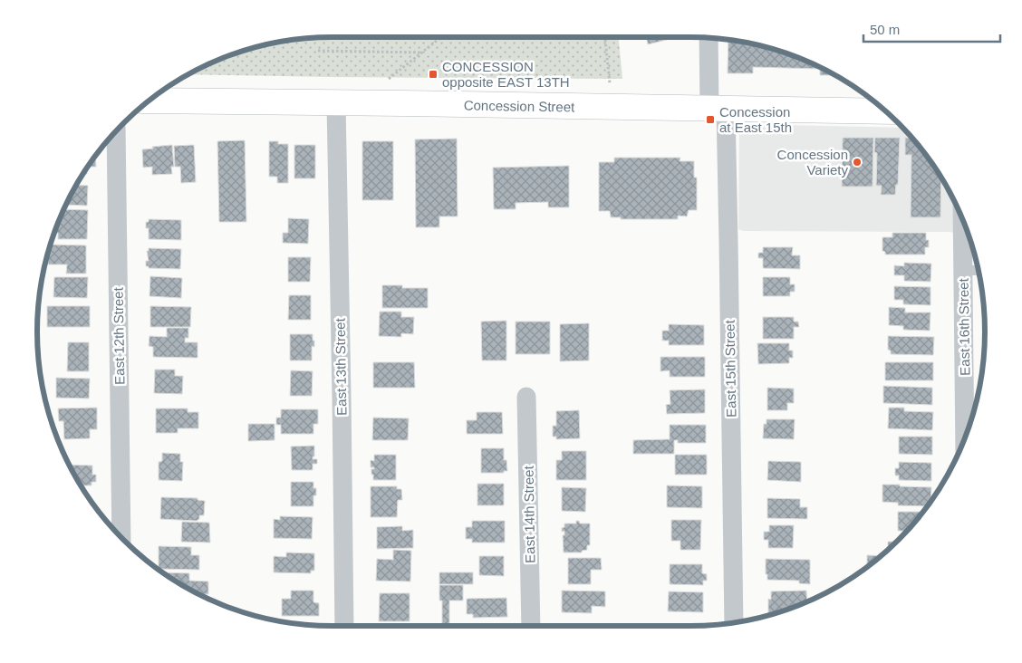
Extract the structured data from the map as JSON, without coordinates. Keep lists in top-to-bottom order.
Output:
{
  "streets": {
    "main road": ["Concession Street"],
    "street": [
      "East 16th Street",
      "East 12th Street",
      "East 13th Street",
      "East 15th Street",
      "East 14th Street"
    ]
  },
  "crossings": [
    ["Concession Street", "East 13th Street"],
    ["Concession Street", "East 15th Street"]
  ],
  "places": {
    "transit": ["CONCESSION opposite EAST 13TH", "Concession at East 15th"],
    "other": ["Concession Variety"]
  },
  "scale_bar": "50 m"
}
